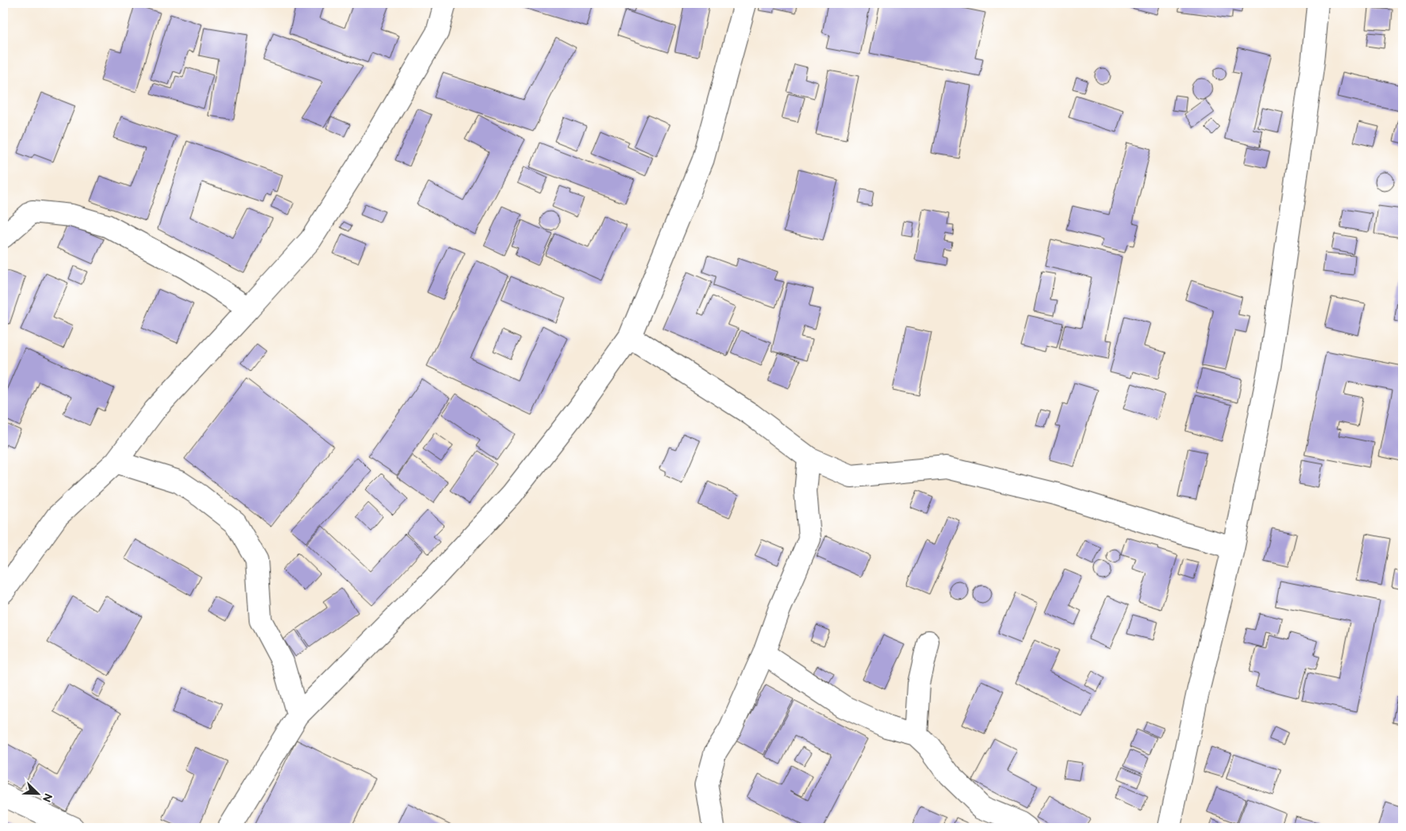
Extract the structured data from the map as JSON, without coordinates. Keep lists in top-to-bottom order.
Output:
{
  "north": "bottom right"
}
